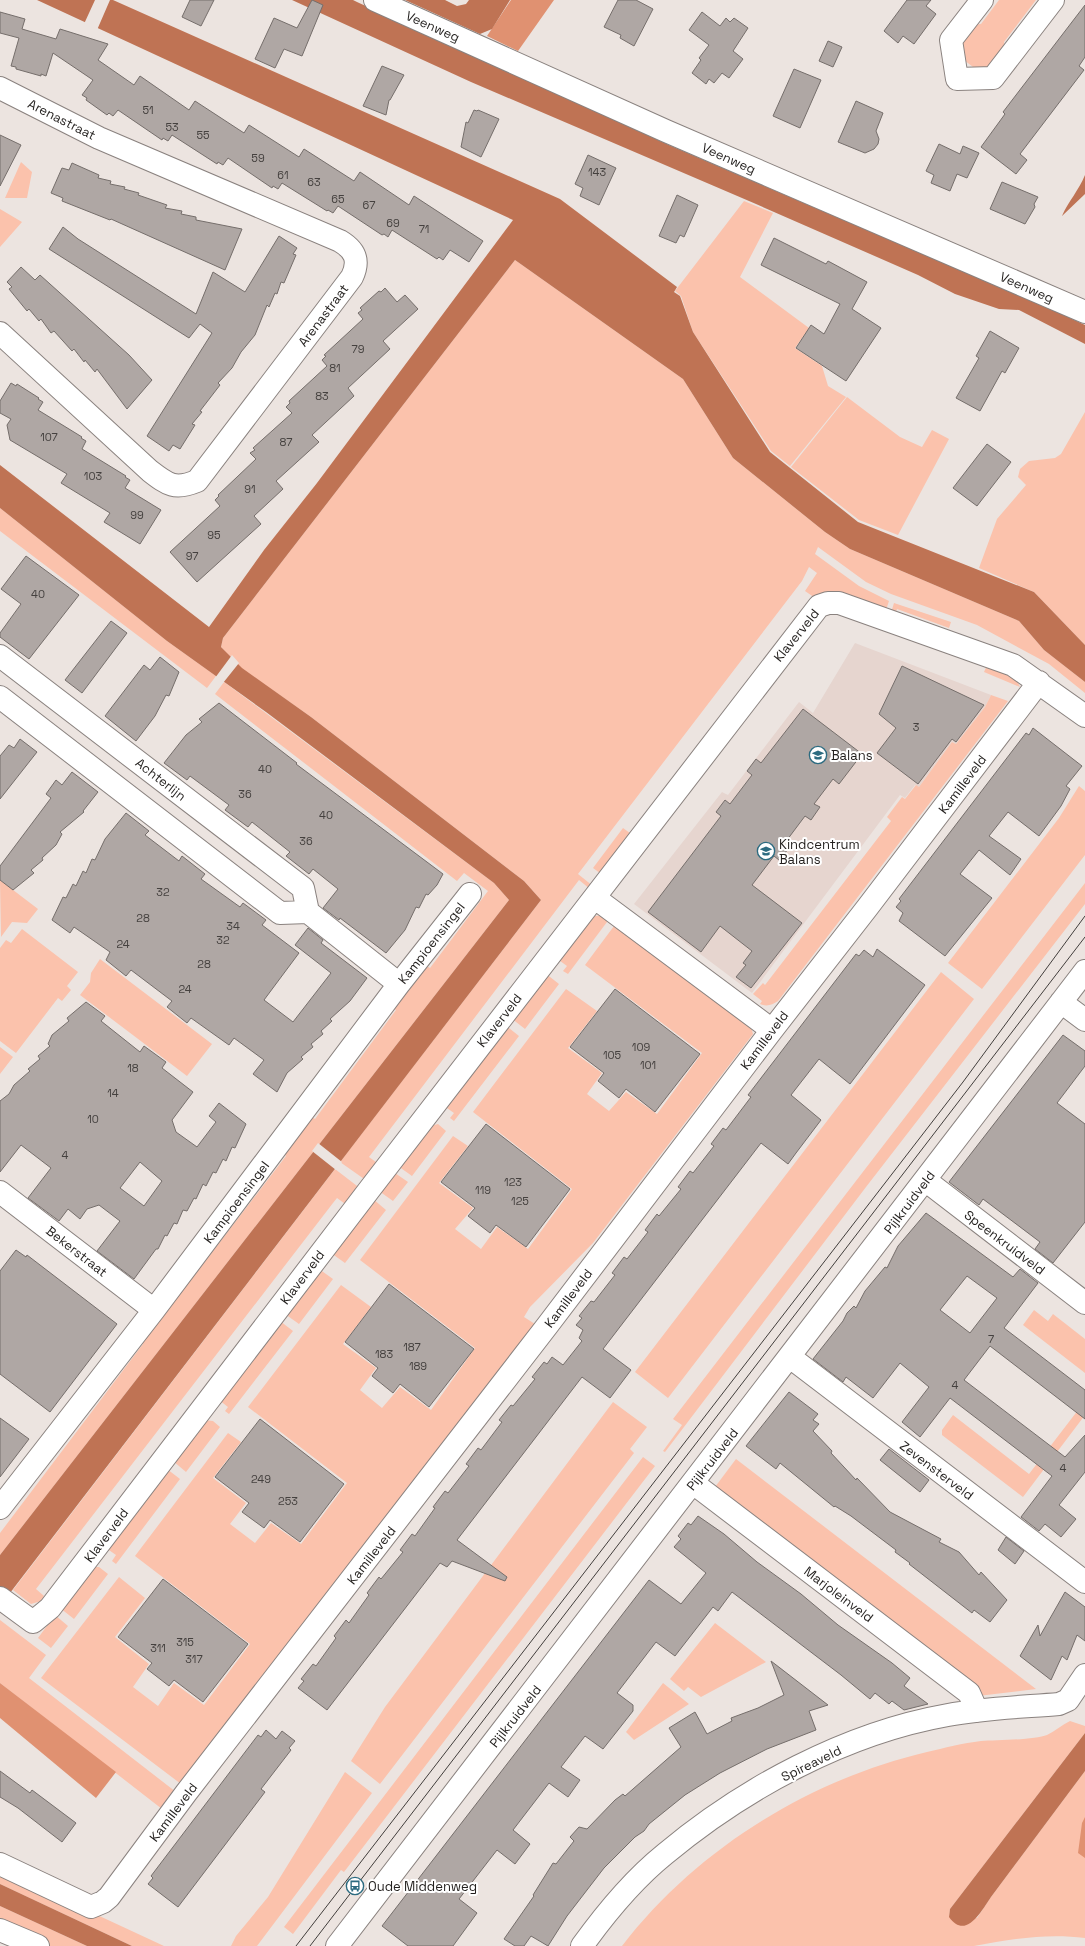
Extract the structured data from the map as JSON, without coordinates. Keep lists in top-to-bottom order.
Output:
{
  "streets": {
    "street": [
      "Veenweg",
      "Arenastraat",
      "Klaverveld",
      "Achterlijn",
      "Kamilleveld",
      "Kampioensingel",
      "Pijlkruidveld",
      "Speenkruidveld",
      "Bekerstraat",
      "Zevensterveld",
      "Marjoleinveld",
      "Spireaveld"
    ]
  },
  "crossings": [
    ["Klaverveld", "Kamilleveld"],
    ["Kampioensingel", "Bekerstraat"],
    ["Pijlkruidveld", "Speenkruidveld"],
    ["Pijlkruidveld", "Zevensterveld"],
    ["Pijlkruidveld", "Marjoleinveld"],
    ["Marjoleinveld", "Spireaveld"]
  ],
  "places": {
    "school or university": ["Balans", "Kindcentrum Balans"],
    "bus stop": ["Oude Middenweg"]
  },
  "house_numbers": [
    "51",
    "53",
    "55",
    "59",
    "143",
    "61",
    "63",
    "65",
    "67",
    "69",
    "71",
    "79",
    "81",
    "83",
    "107",
    "87",
    "103",
    "91",
    "99",
    "95",
    "97",
    "40",
    "3",
    "40",
    "36",
    "40",
    "36",
    "32",
    "28",
    "34",
    "32",
    "24",
    "28",
    "24",
    "109",
    "105",
    "101",
    "18",
    "14",
    "10",
    "4",
    "123",
    "119",
    "125",
    "7",
    "187",
    "183",
    "189",
    "4",
    "4",
    "249",
    "253",
    "315",
    "311",
    "317"
  ]
}
